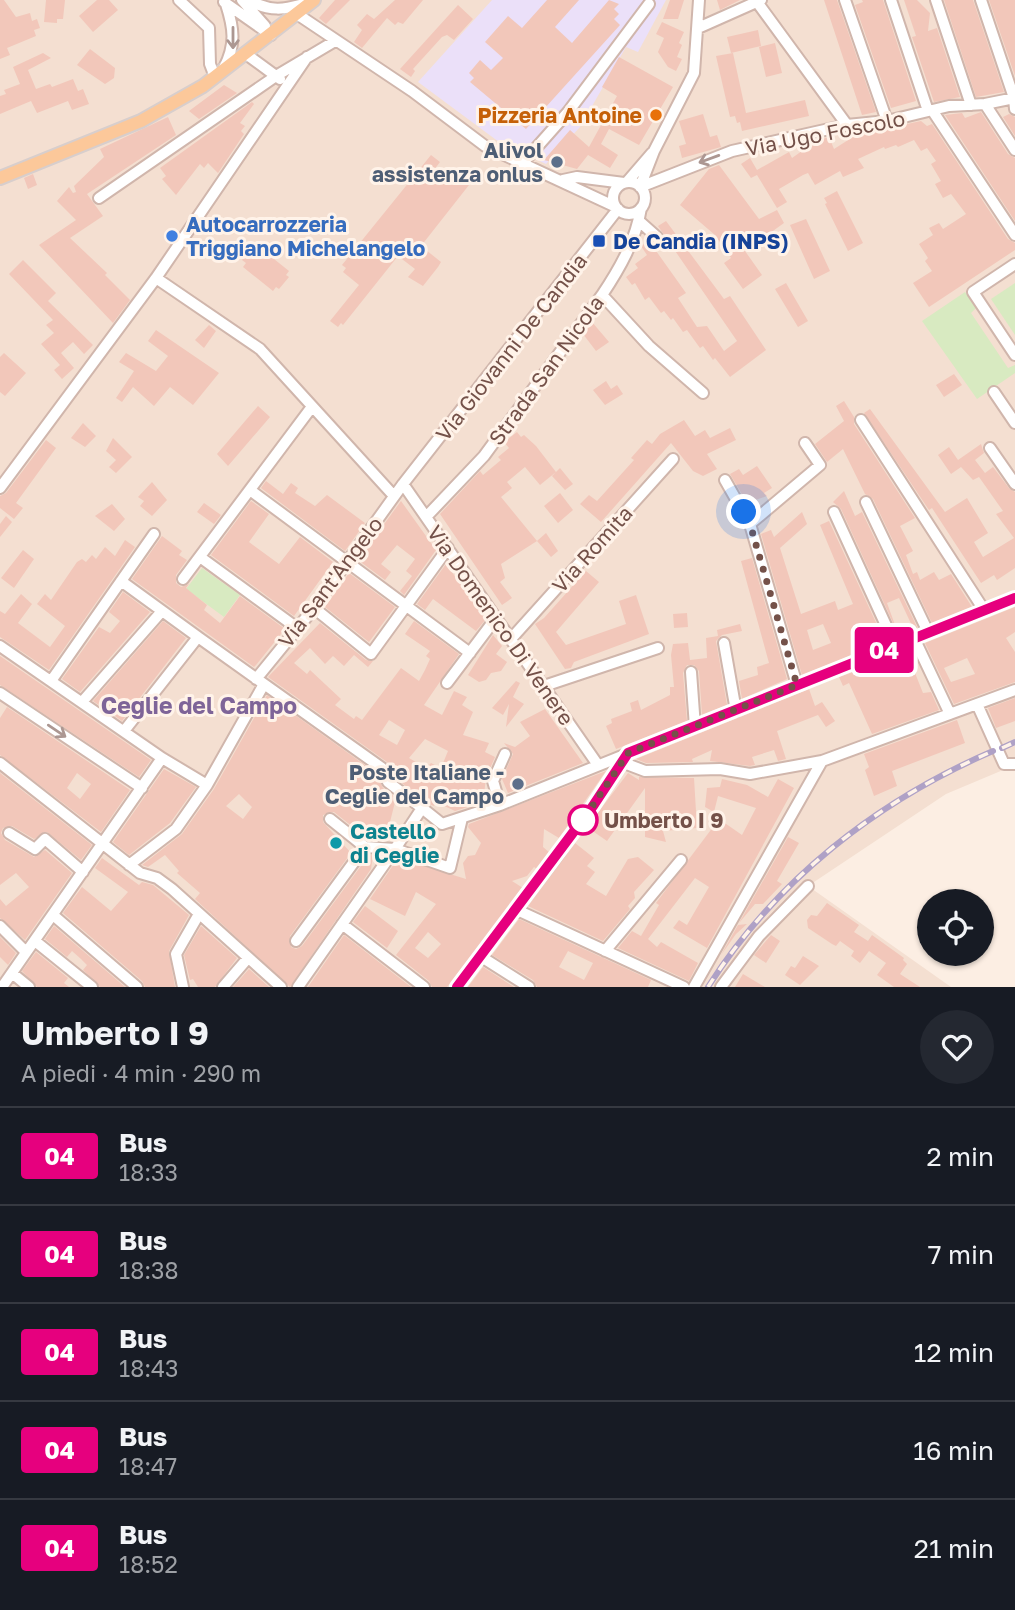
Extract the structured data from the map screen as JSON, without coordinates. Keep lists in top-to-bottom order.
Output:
{
  "streets": {
    "street": [
      "Via Ugo Foscolo",
      "Via Giovanni De Candia",
      "Strada San Nicola",
      "Via Romita",
      "Via Sant'Angelo",
      "Via Domenico Di Venere"
    ]
  },
  "crossings": [
    ["Via Ugo Foscolo", "Via Giovanni De Candia"],
    ["Via Ugo Foscolo", "Strada San Nicola"],
    ["Via Giovanni De Candia", "Strada San Nicola"],
    ["Via Giovanni De Candia", "Via Sant'Angelo"],
    ["Via Giovanni De Candia", "Via Domenico Di Venere"],
    ["Strada San Nicola", "Via Domenico Di Venere"],
    ["Via Romita", "Via Domenico Di Venere"],
    ["Via Sant'Angelo", "Via Domenico Di Venere"]
  ],
  "one_way": ["Via Ugo Foscolo"],
  "districts": ["Ceglie del Campo"],
  "places": {
    "other": [
      "Pizzeria Antoine",
      "Alivol assistenza onlus",
      "Autocarrozzeria Triggiano Michelangelo",
      "Poste Italiane - Ceglie del Campo",
      "Umberto I 9",
      "Castello di Ceglie"
    ],
    "transit": ["De Candia (INPS)"]
  },
  "lines": ["bus line 04"],
  "page": {
    "on_map": "04",
    "heading": ["Umberto I 9", "A piedi · 4 min · 290 m"],
    "list": [
      {
        "mark": "04",
        "name": "Bus",
        "note": "18:33",
        "value": "2 min"
      },
      {
        "mark": "04",
        "name": "Bus",
        "note": "18:38",
        "value": "7 min"
      },
      {
        "mark": "04",
        "name": "Bus",
        "note": "18:43",
        "value": "12 min"
      },
      {
        "mark": "04",
        "name": "Bus",
        "note": "18:47",
        "value": "16 min"
      },
      {
        "mark": "04",
        "name": "Bus",
        "note": "18:52",
        "value": "21 min"
      }
    ]
  }
}
